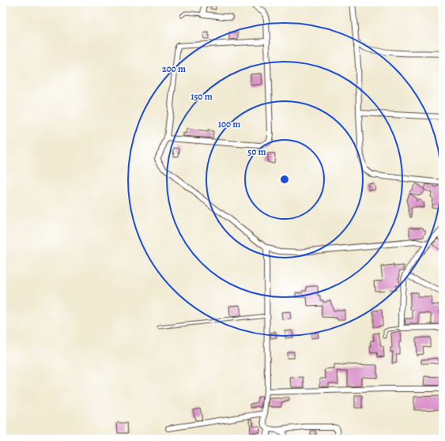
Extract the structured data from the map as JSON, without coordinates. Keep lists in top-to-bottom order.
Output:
{
  "rings": [
    "200 m",
    "150 m",
    "100 m",
    "50 m"
  ]
}
